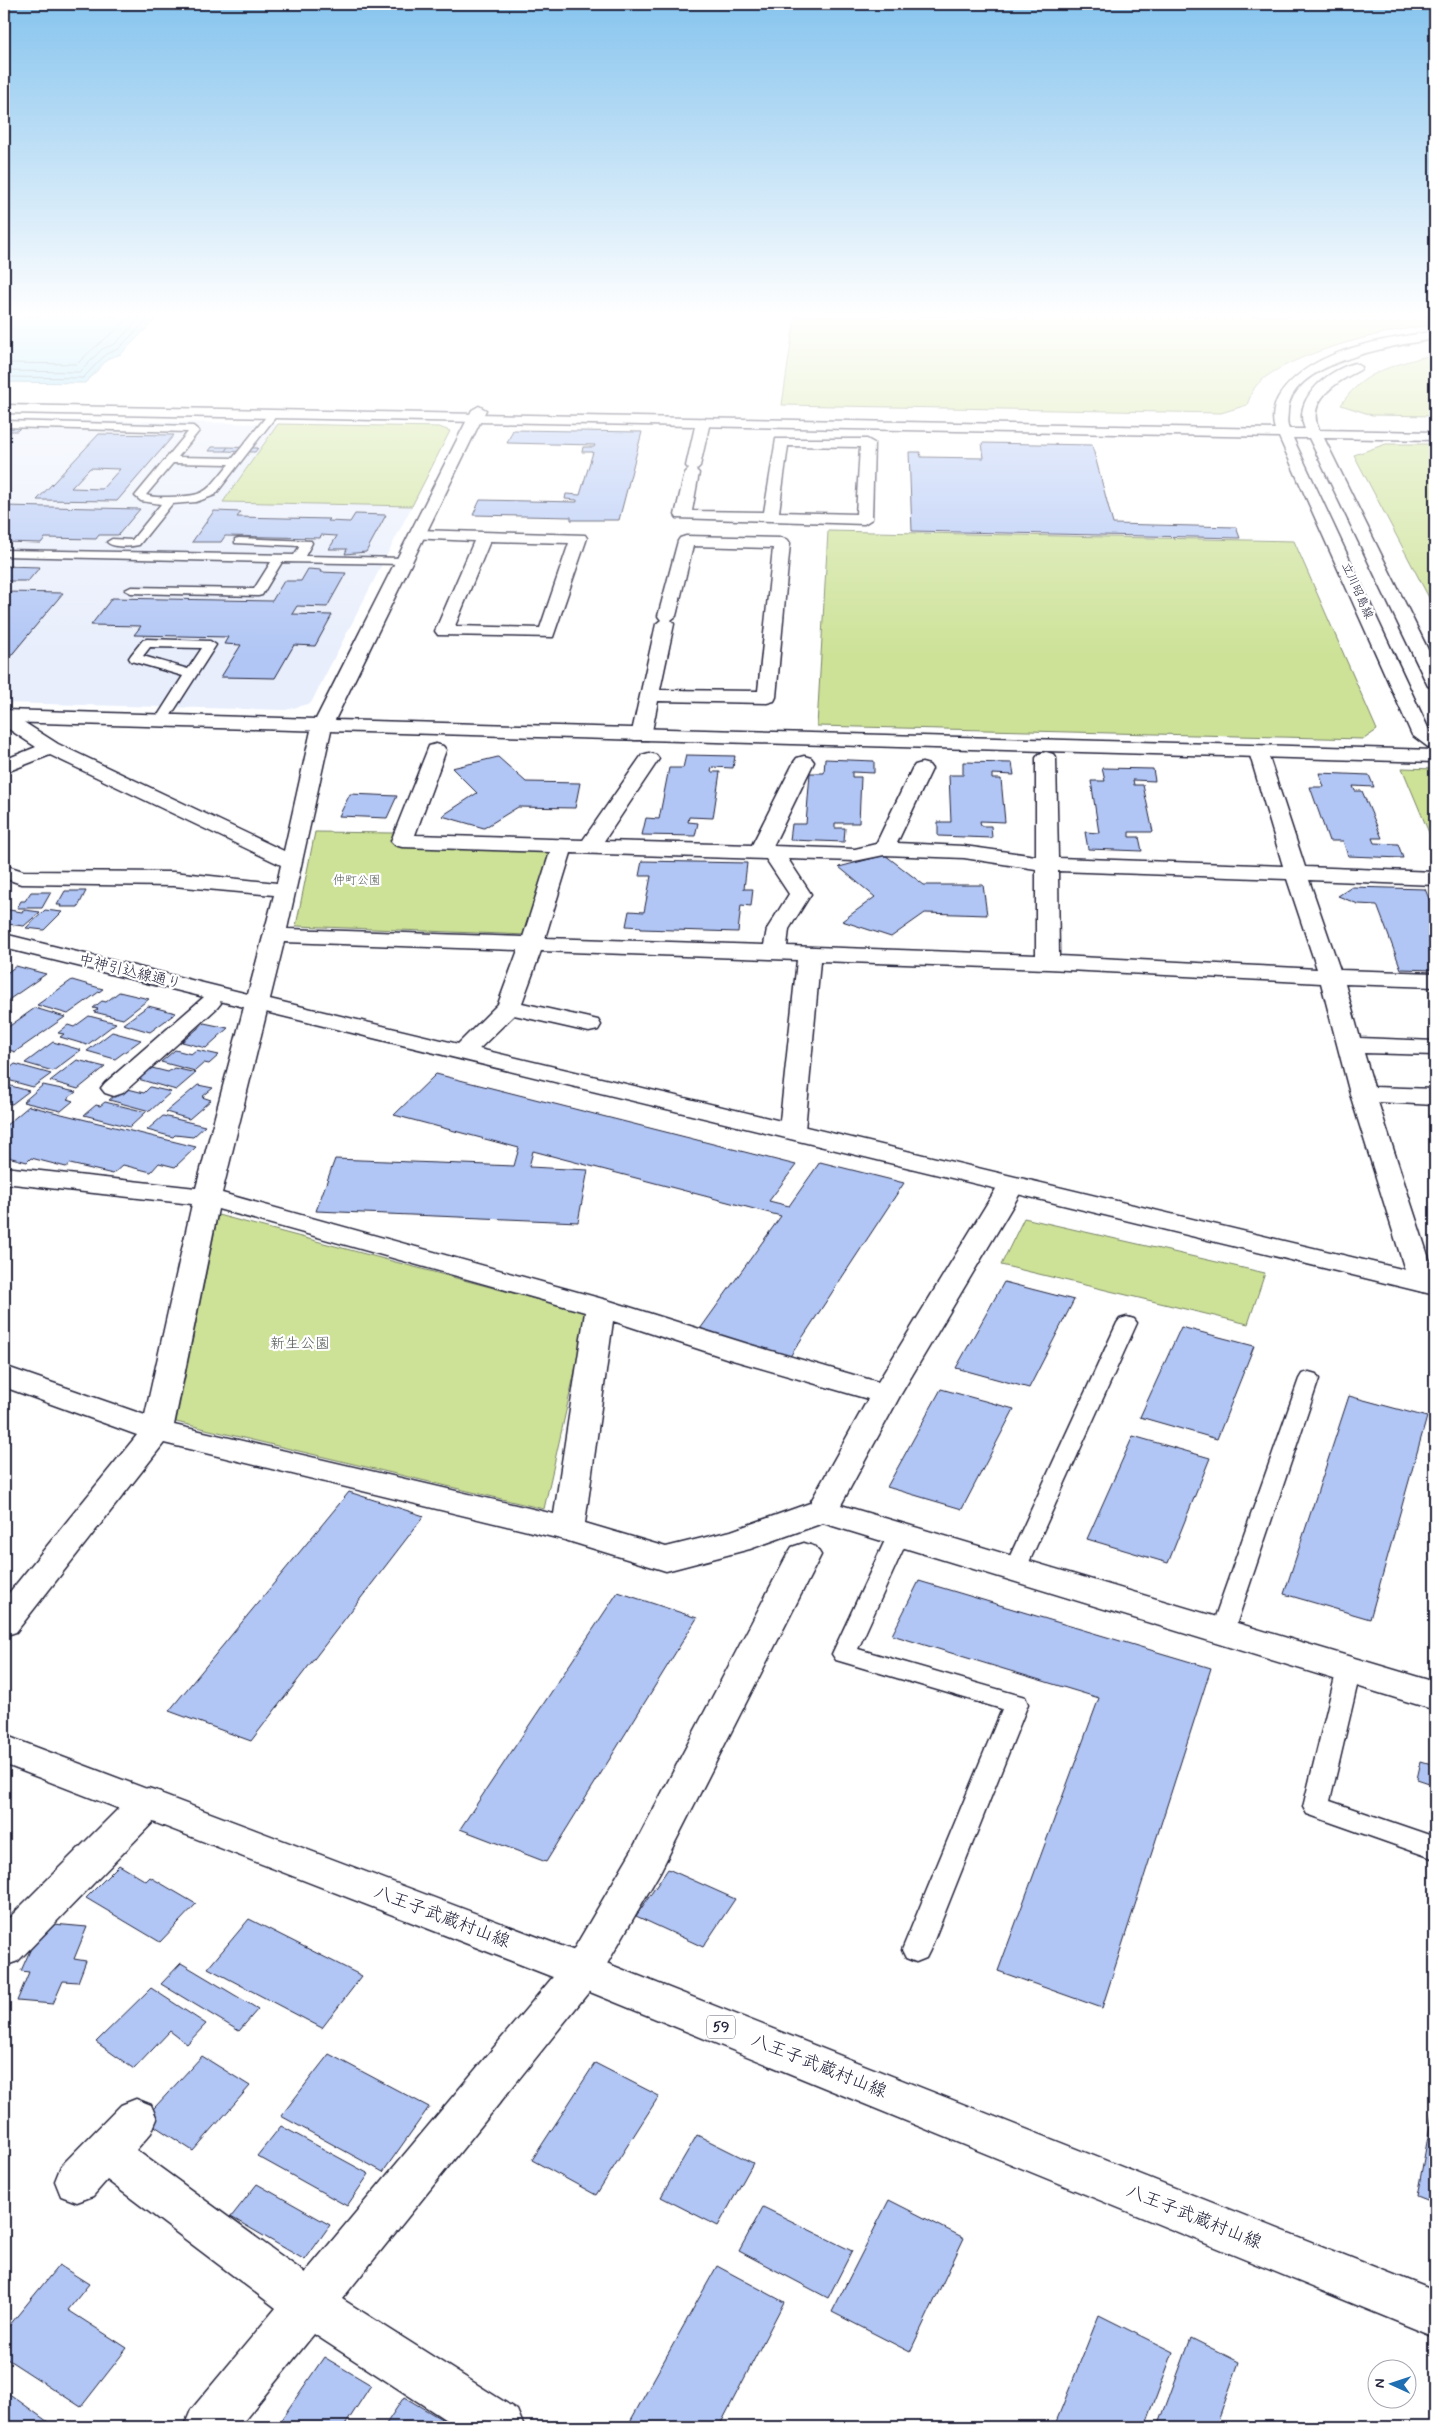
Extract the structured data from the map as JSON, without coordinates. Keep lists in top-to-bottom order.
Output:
{
  "streets": {
    "street": [
      "立川昭島線",
      "中神引込線通り",
      "八王子武蔵村山線",
      "59"
    ]
  },
  "parks": ["仲町公園", "新生公園"],
  "north": "left"
}
